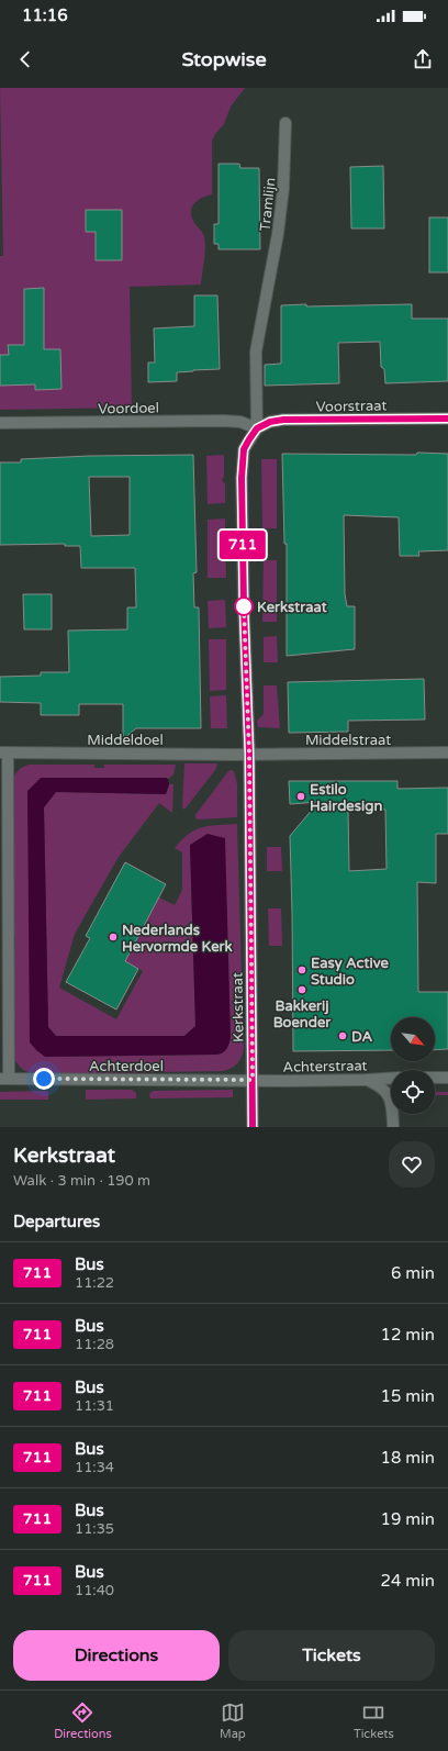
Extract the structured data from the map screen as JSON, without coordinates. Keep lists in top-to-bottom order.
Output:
{
  "streets": {
    "street": [
      "Tramlijn",
      "Voorstraat",
      "Voordoel",
      "Middeldoel",
      "Middelstraat",
      "Kerkstraat",
      "Achterdoel",
      "Achterstraat"
    ]
  },
  "crossings": [
    ["Tramlijn", "Voorstraat"],
    ["Tramlijn", "Voordoel"],
    ["Tramlijn", "Kerkstraat"],
    ["Voorstraat", "Voordoel"],
    ["Voorstraat", "Kerkstraat"],
    ["Voordoel", "Kerkstraat"],
    ["Middeldoel", "Middelstraat"],
    ["Middeldoel", "Kerkstraat"],
    ["Middelstraat", "Kerkstraat"],
    ["Kerkstraat", "Achterdoel"],
    ["Kerkstraat", "Achterstraat"],
    ["Achterdoel", "Achterstraat"]
  ],
  "places": [
    "Kerkstraat",
    "Estilo Hairdesign",
    "Nederlands Hervormde Kerk",
    "Easy Active Studio",
    "Bakkerij Boender",
    "DA"
  ],
  "lines": ["bus line 711"],
  "north": "bottom right",
  "page": {
    "status": "11:16",
    "header": "Stopwise",
    "on_map": "711",
    "heading": [
      ["Kerkstraat", "Walk · 3 min · 190 m"],
      "Departures"
    ],
    "list": [
      {
        "mark": "711",
        "name": "Bus",
        "note": "11:22",
        "value": "6 min"
      },
      {
        "mark": "711",
        "name": "Bus",
        "note": "11:28",
        "value": "12 min"
      },
      {
        "mark": "711",
        "name": "Bus",
        "note": "11:31",
        "value": "15 min"
      },
      {
        "mark": "711",
        "name": "Bus",
        "note": "11:34",
        "value": "18 min"
      },
      {
        "mark": "711",
        "name": "Bus",
        "note": "11:35",
        "value": "19 min"
      },
      {
        "mark": "711",
        "name": "Bus",
        "note": "11:40",
        "value": "24 min"
      }
    ],
    "buttons": ["Directions", "Tickets"],
    "tabs": ["Directions", "Map", "Tickets"]
  }
}
